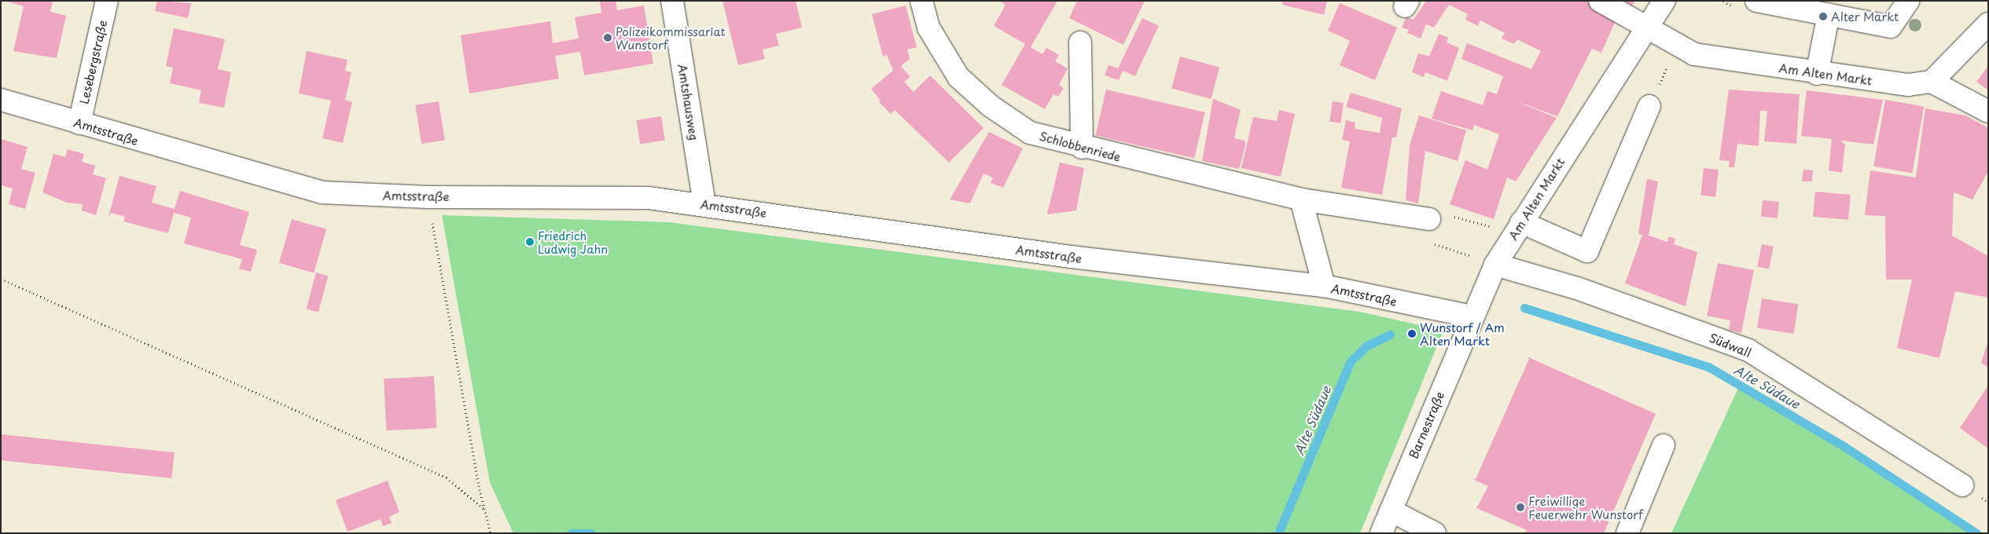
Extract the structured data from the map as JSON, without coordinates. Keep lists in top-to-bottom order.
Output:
{
  "streets": {
    "street": [
      "Lesebergstraße",
      "Am Alten Markt",
      "Amtshausweg",
      "Amtsstraße",
      "Schlobbenriede",
      "Südwall",
      "Barnestraße"
    ]
  },
  "crossings": [
    ["Lesebergstraße", "Amtsstraße"],
    ["Am Alten Markt", "Amtsstraße"],
    ["Am Alten Markt", "Südwall"],
    ["Am Alten Markt", "Barnestraße"],
    ["Amtshausweg", "Amtsstraße"],
    ["Amtsstraße", "Barnestraße"]
  ],
  "water": ["Alte Südaue"],
  "places": [
    "Alter Markt",
    "Polizeikommissariat Wunstorf",
    "Friedrich Ludwig Jahn",
    "Wunstorf / Am Alten Markt",
    "Freiwillige Feuerwehr Wunstorf"
  ]
}
